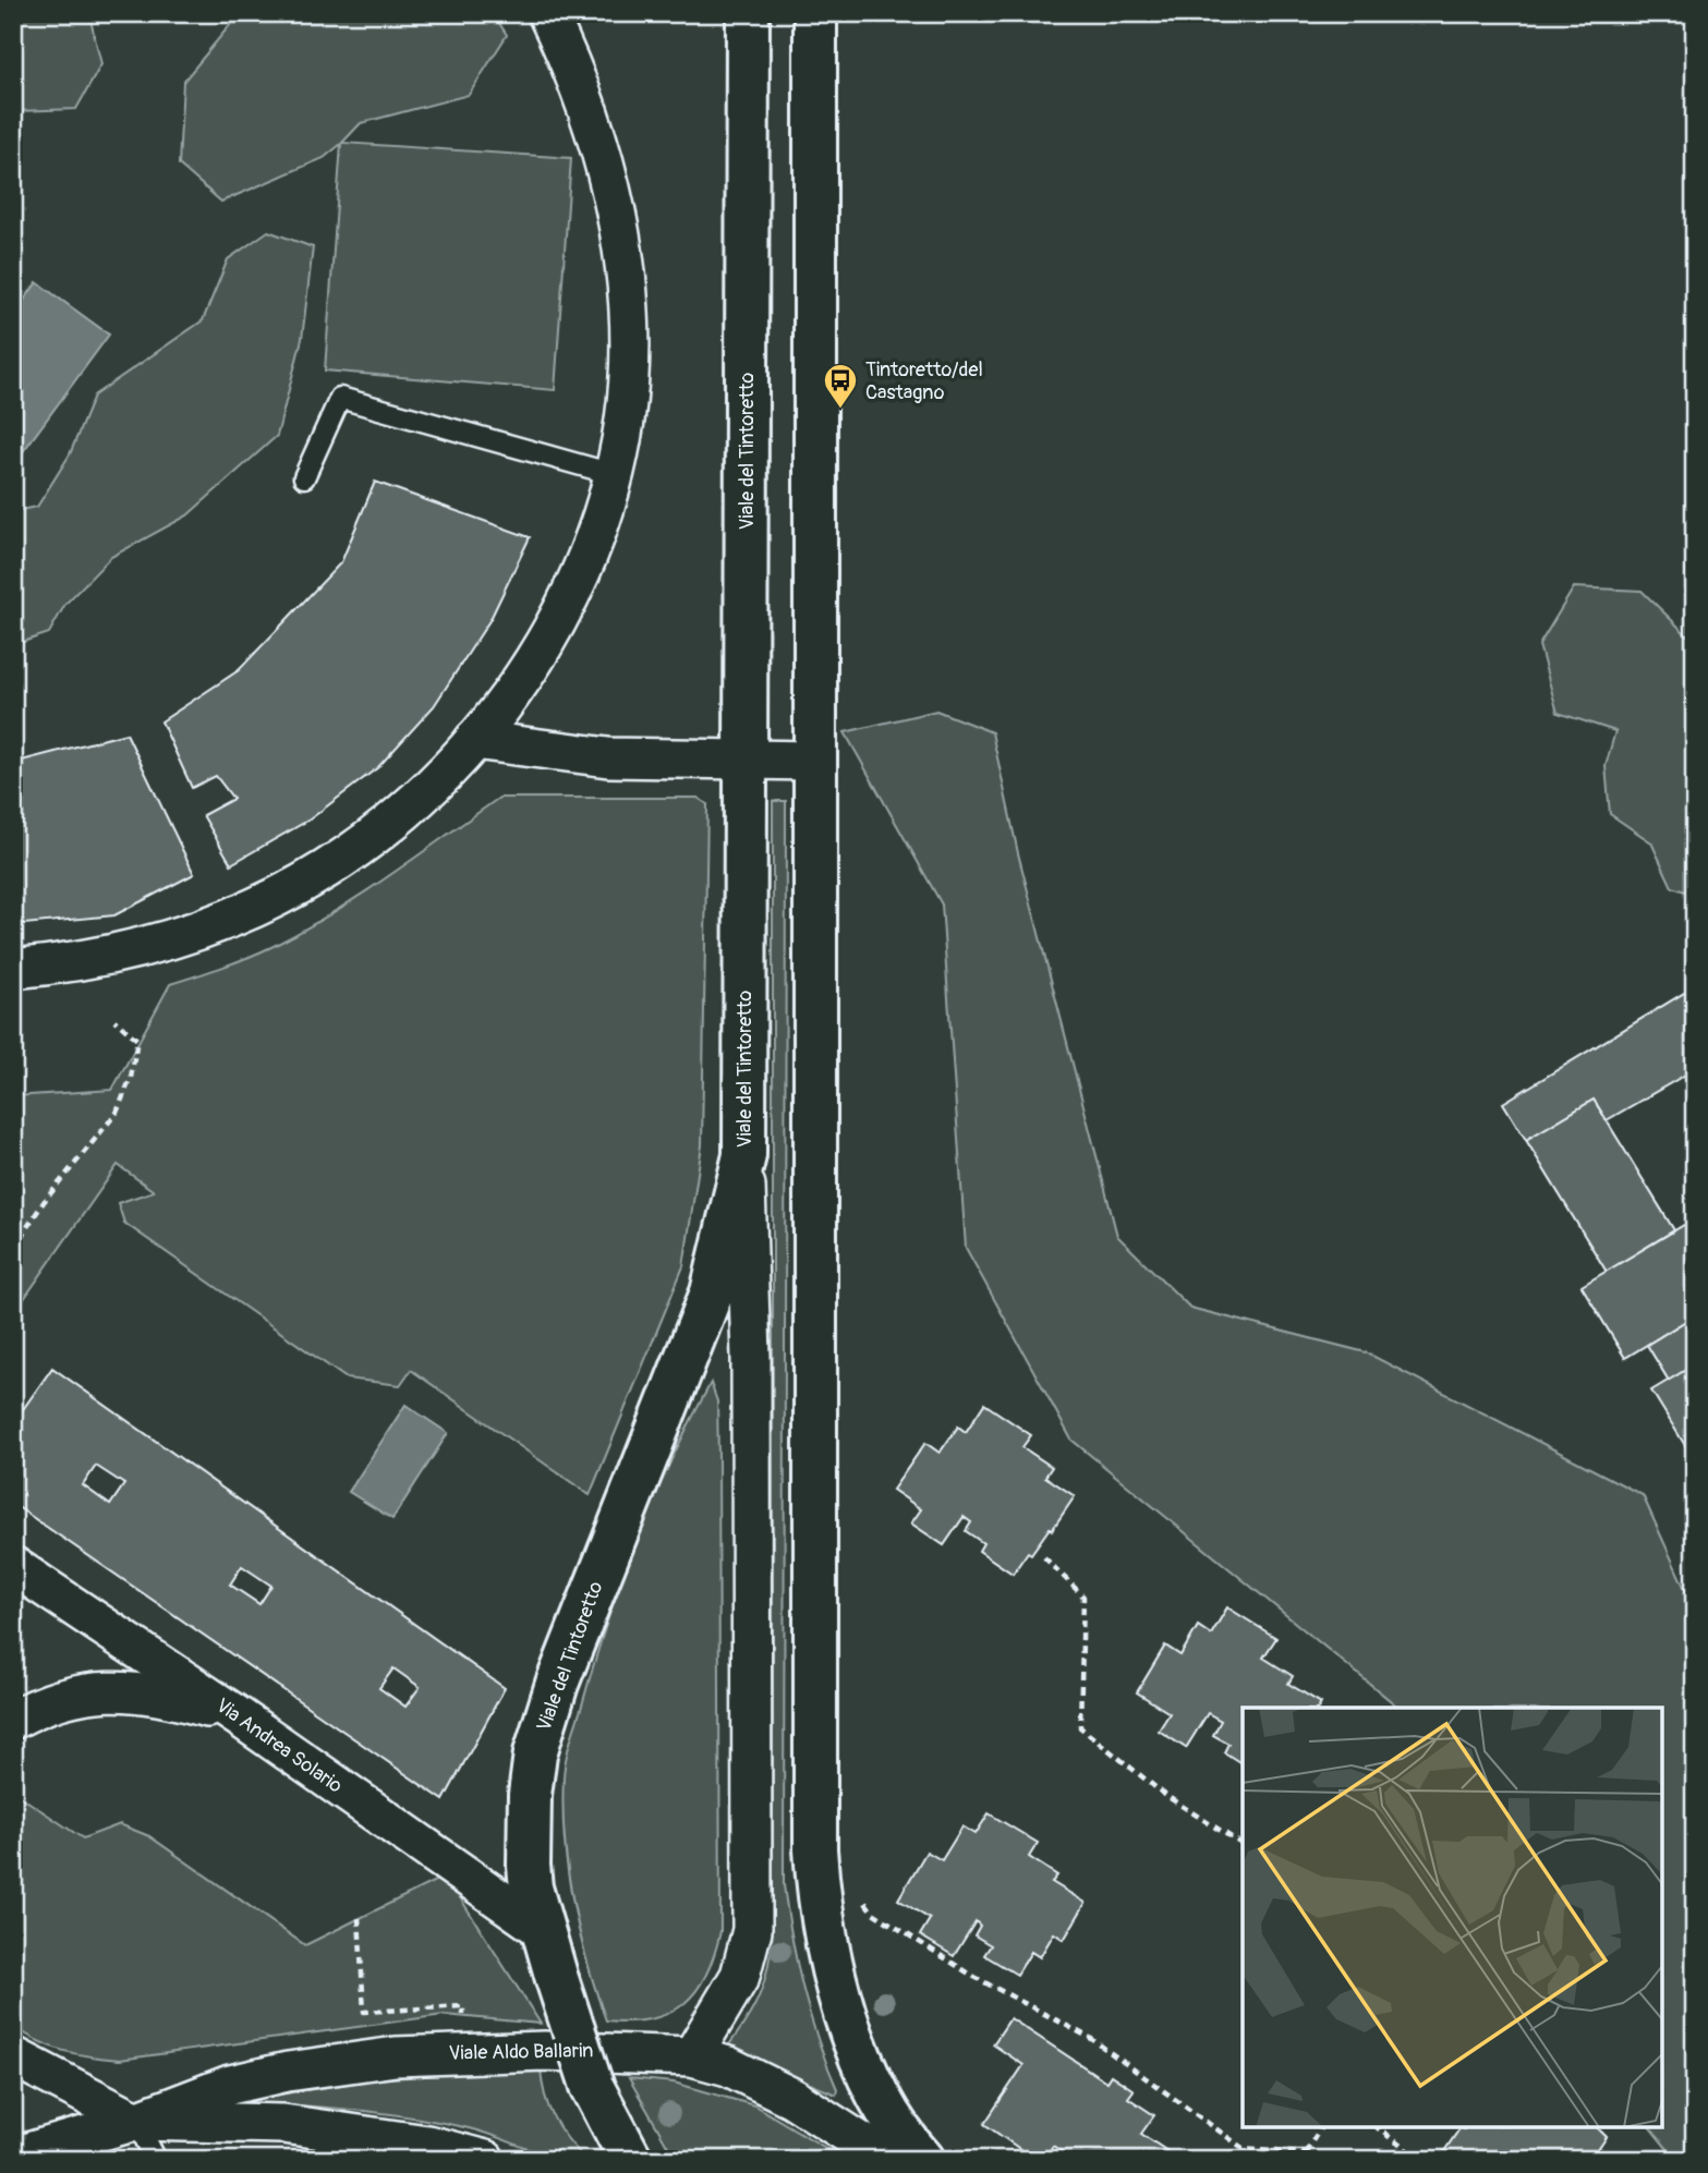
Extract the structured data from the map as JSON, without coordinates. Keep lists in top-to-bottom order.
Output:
{
  "streets": {
    "main road": ["Viale del Tintoretto"],
    "street": ["Via Andrea Solario", "Viale Aldo Ballarin"]
  },
  "crossings": [
    ["Viale del Tintoretto", "Via Andrea Solario"]
  ],
  "places": {
    "bus stop": ["Tintoretto/del Castagno"]
  }
}
